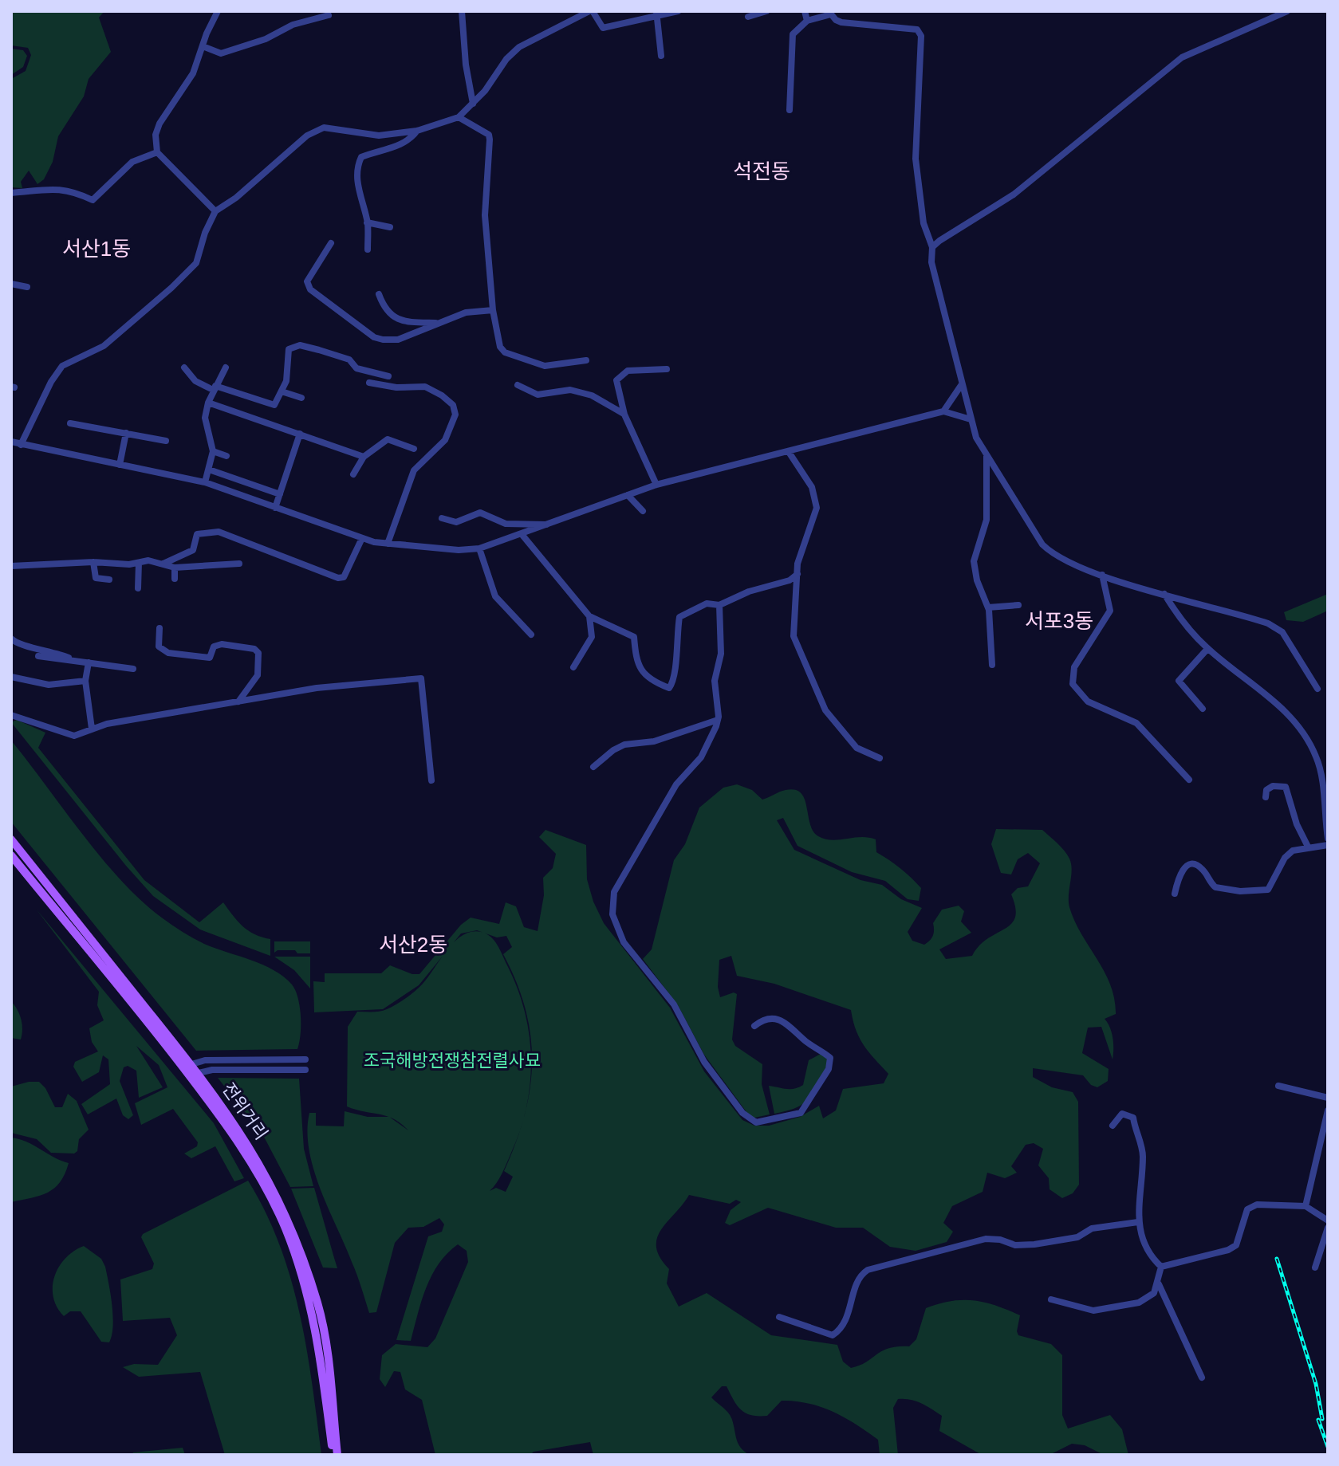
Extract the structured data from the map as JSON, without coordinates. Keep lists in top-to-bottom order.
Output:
{
  "streets": {
    "main road": ["전위거리"]
  },
  "districts": [
    "석전동",
    "서산1동",
    "서포3동",
    "서산2동"
  ],
  "parks": ["조국해방전쟁참전렬사묘"]
}
